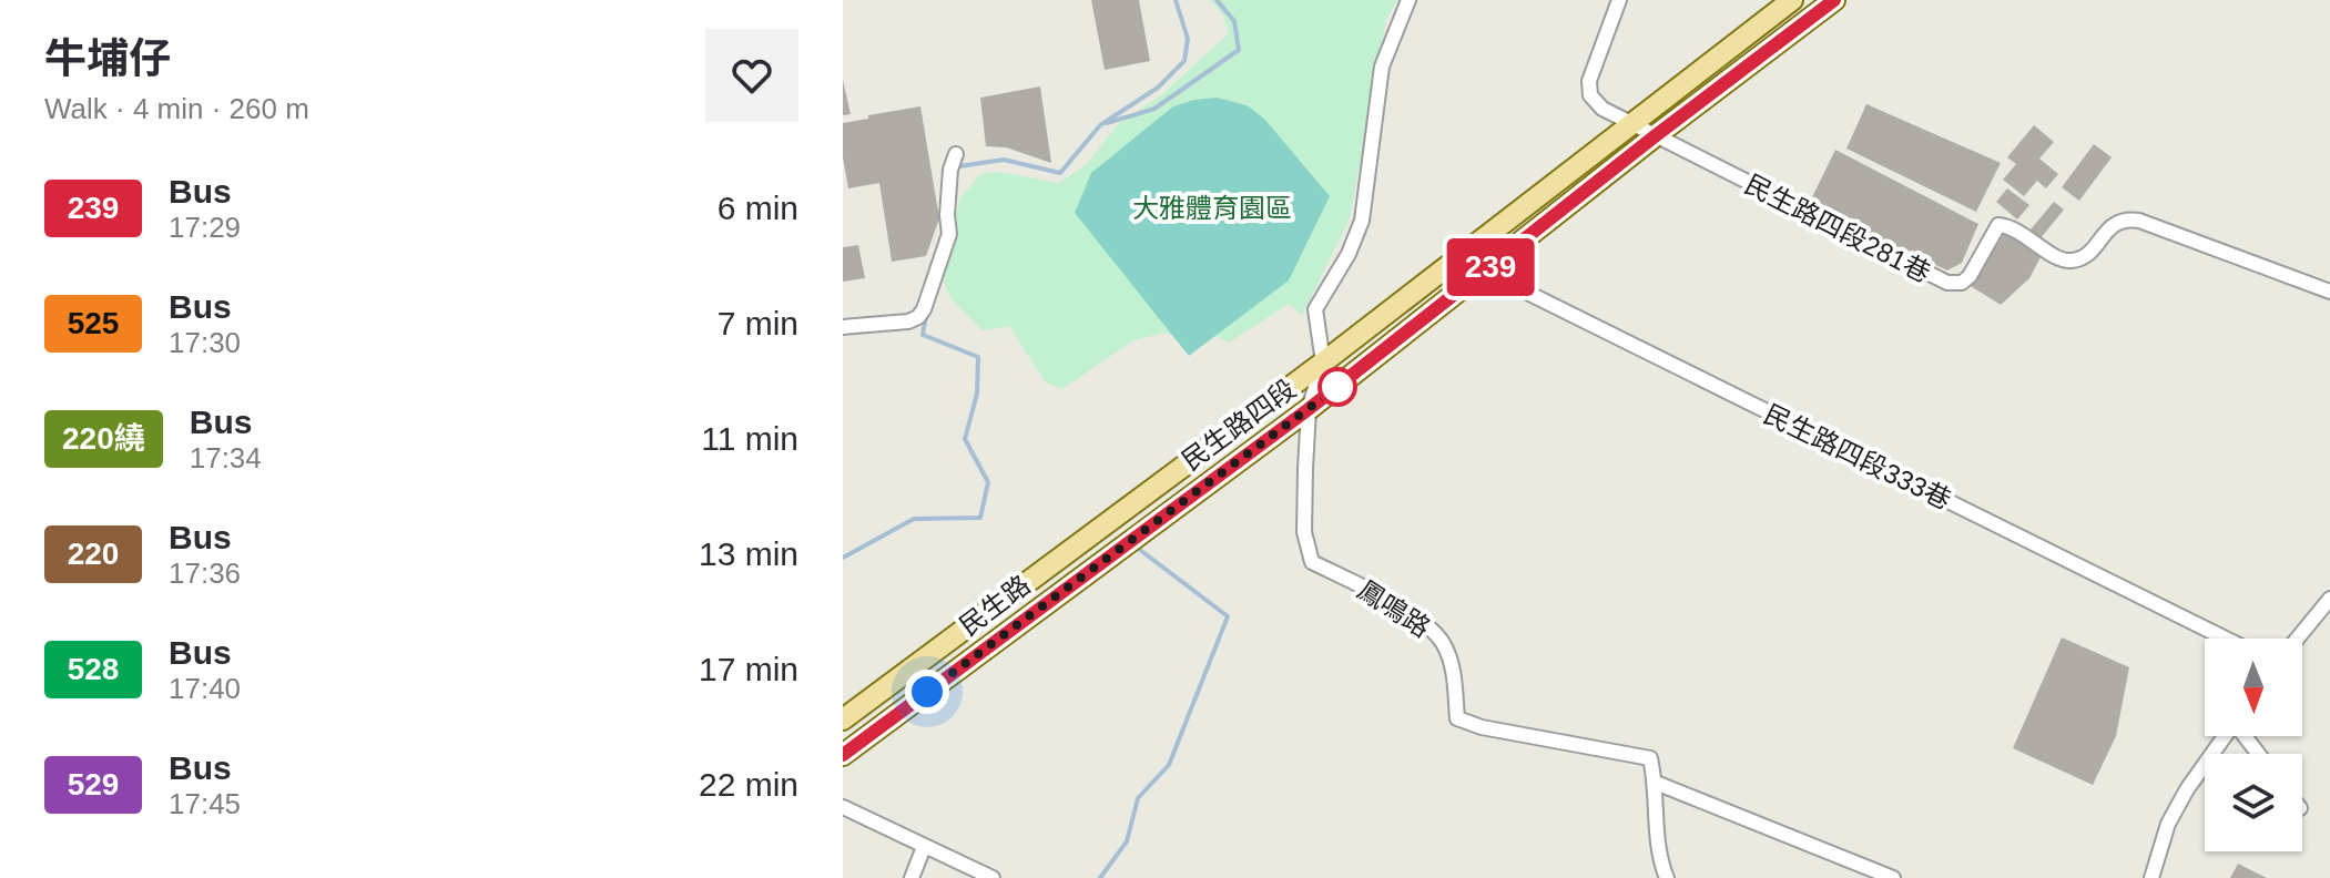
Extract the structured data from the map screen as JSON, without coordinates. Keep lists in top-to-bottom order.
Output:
{
  "streets": {
    "main road": ["民生路四段", "民生路"],
    "street": ["民生路四段281巷", "民生路四段333巷", "鳳鳴路"]
  },
  "crossings": [
    ["民生路四段281巷", "民生路四段"],
    ["民生路四段", "民生路四段333巷"],
    ["民生路四段", "民生路"],
    ["民生路四段", "鳳鳴路"]
  ],
  "parks": ["大雅體育園區"],
  "lines": ["bus line 239"],
  "north": "bottom",
  "page": {
    "heading": ["牛埔仔", "Walk · 4 min · 260 m"],
    "on_map": "239",
    "list": [
      {
        "mark": "239",
        "name": "Bus",
        "note": "17:29",
        "value": "6 min"
      },
      {
        "mark": "525",
        "name": "Bus",
        "note": "17:30",
        "value": "7 min"
      },
      {
        "mark": "220繞",
        "name": "Bus",
        "note": "17:34",
        "value": "11 min"
      },
      {
        "mark": "220",
        "name": "Bus",
        "note": "17:36",
        "value": "13 min"
      },
      {
        "mark": "528",
        "name": "Bus",
        "note": "17:40",
        "value": "17 min"
      },
      {
        "mark": "529",
        "name": "Bus",
        "note": "17:45",
        "value": "22 min"
      }
    ]
  }
}
